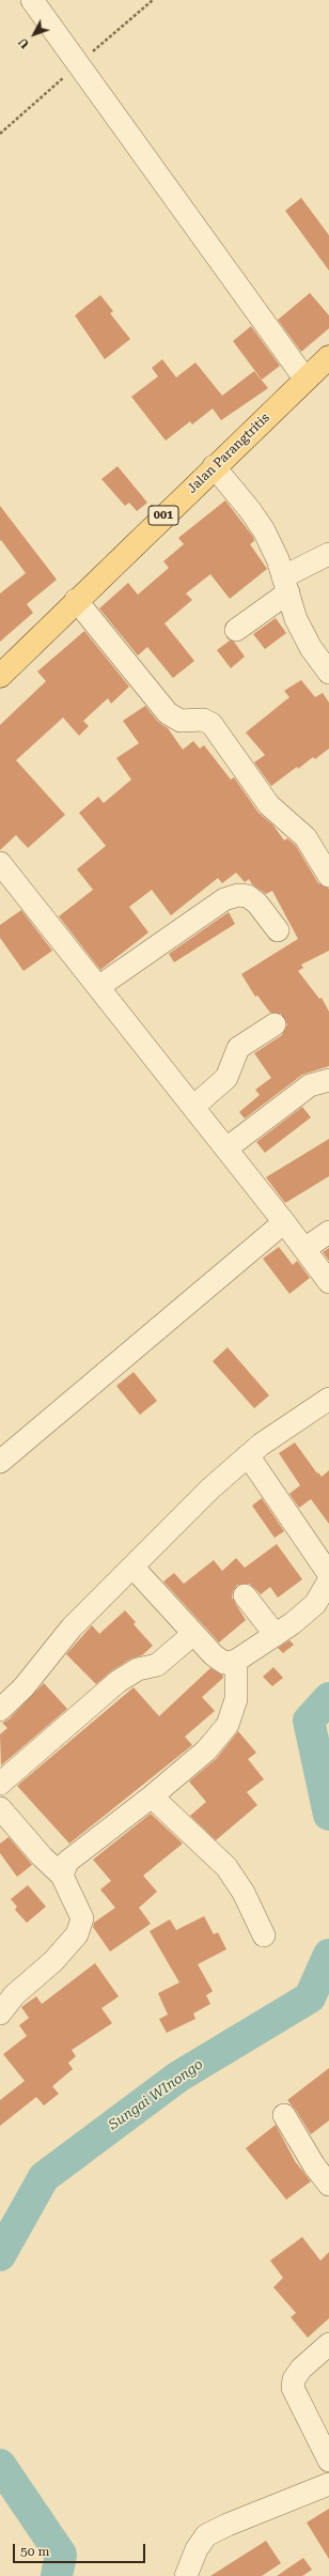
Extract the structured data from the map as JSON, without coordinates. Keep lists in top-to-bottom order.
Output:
{
  "streets": {
    "main road": ["Jalan Parangtritis", "001"]
  },
  "water": ["Sungai WInongo"],
  "scale_bar": "50 m",
  "north": "bottom left"
}
